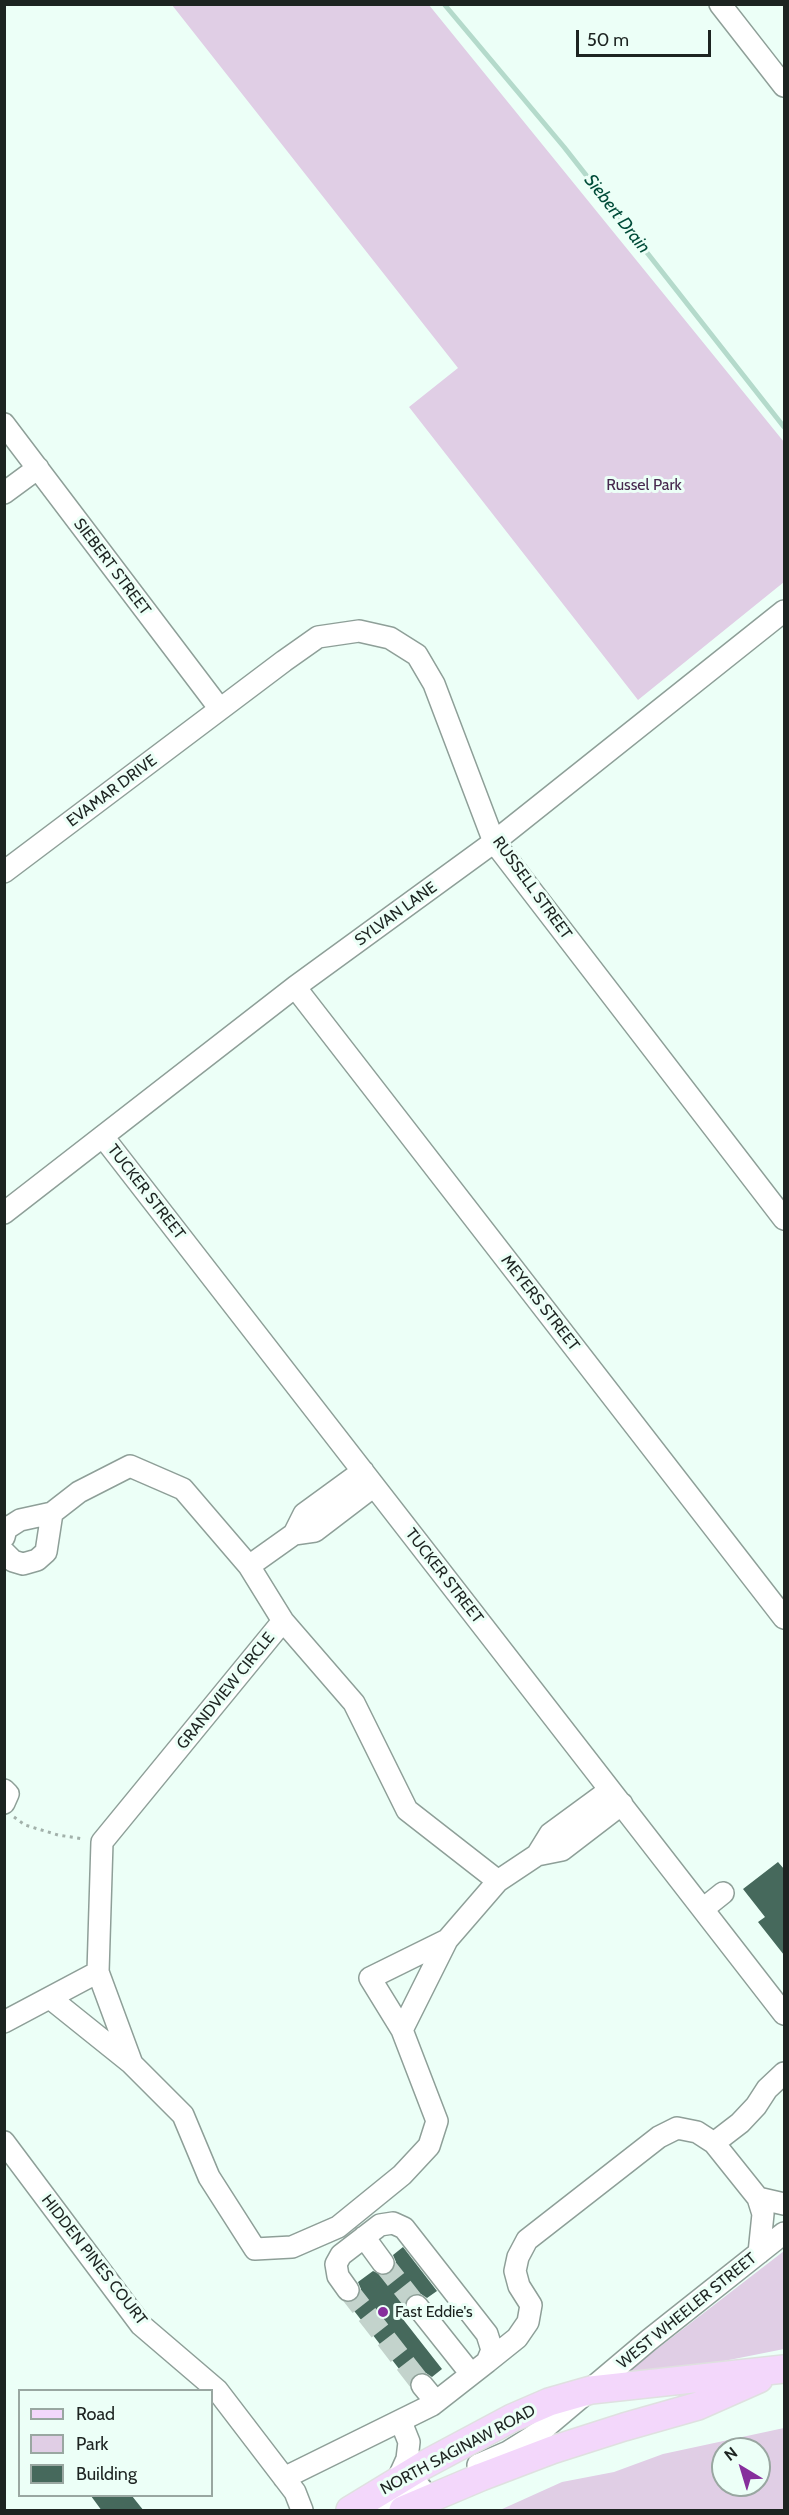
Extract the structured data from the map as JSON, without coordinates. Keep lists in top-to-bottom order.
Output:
{
  "streets": {
    "main road": ["NORTH SAGINAW ROAD"],
    "street": [
      "SIEBERT STREET",
      "EVAMAR DRIVE",
      "RUSSELL STREET",
      "SYLVAN LANE",
      "TUCKER STREET",
      "MEYERS STREET",
      "GRANDVIEW CIRCLE",
      "HIDDEN PINES COURT",
      "WEST WHEELER STREET"
    ]
  },
  "crossings": [
    ["SIEBERT STREET", "EVAMAR DRIVE"],
    ["SIEBERT STREET", "RUSSELL STREET"],
    ["EVAMAR DRIVE", "RUSSELL STREET"],
    ["RUSSELL STREET", "SYLVAN LANE"],
    ["SYLVAN LANE", "TUCKER STREET"],
    ["SYLVAN LANE", "MEYERS STREET"],
    ["WEST WHEELER STREET", "NORTH SAGINAW ROAD"]
  ],
  "water": ["Siebert Drain"],
  "parks": ["Russel Park"],
  "places": ["Fast Eddie's"],
  "legend": ["Road", "Park", "Building"],
  "scale_bar": "50 m",
  "north": "top left"
}
